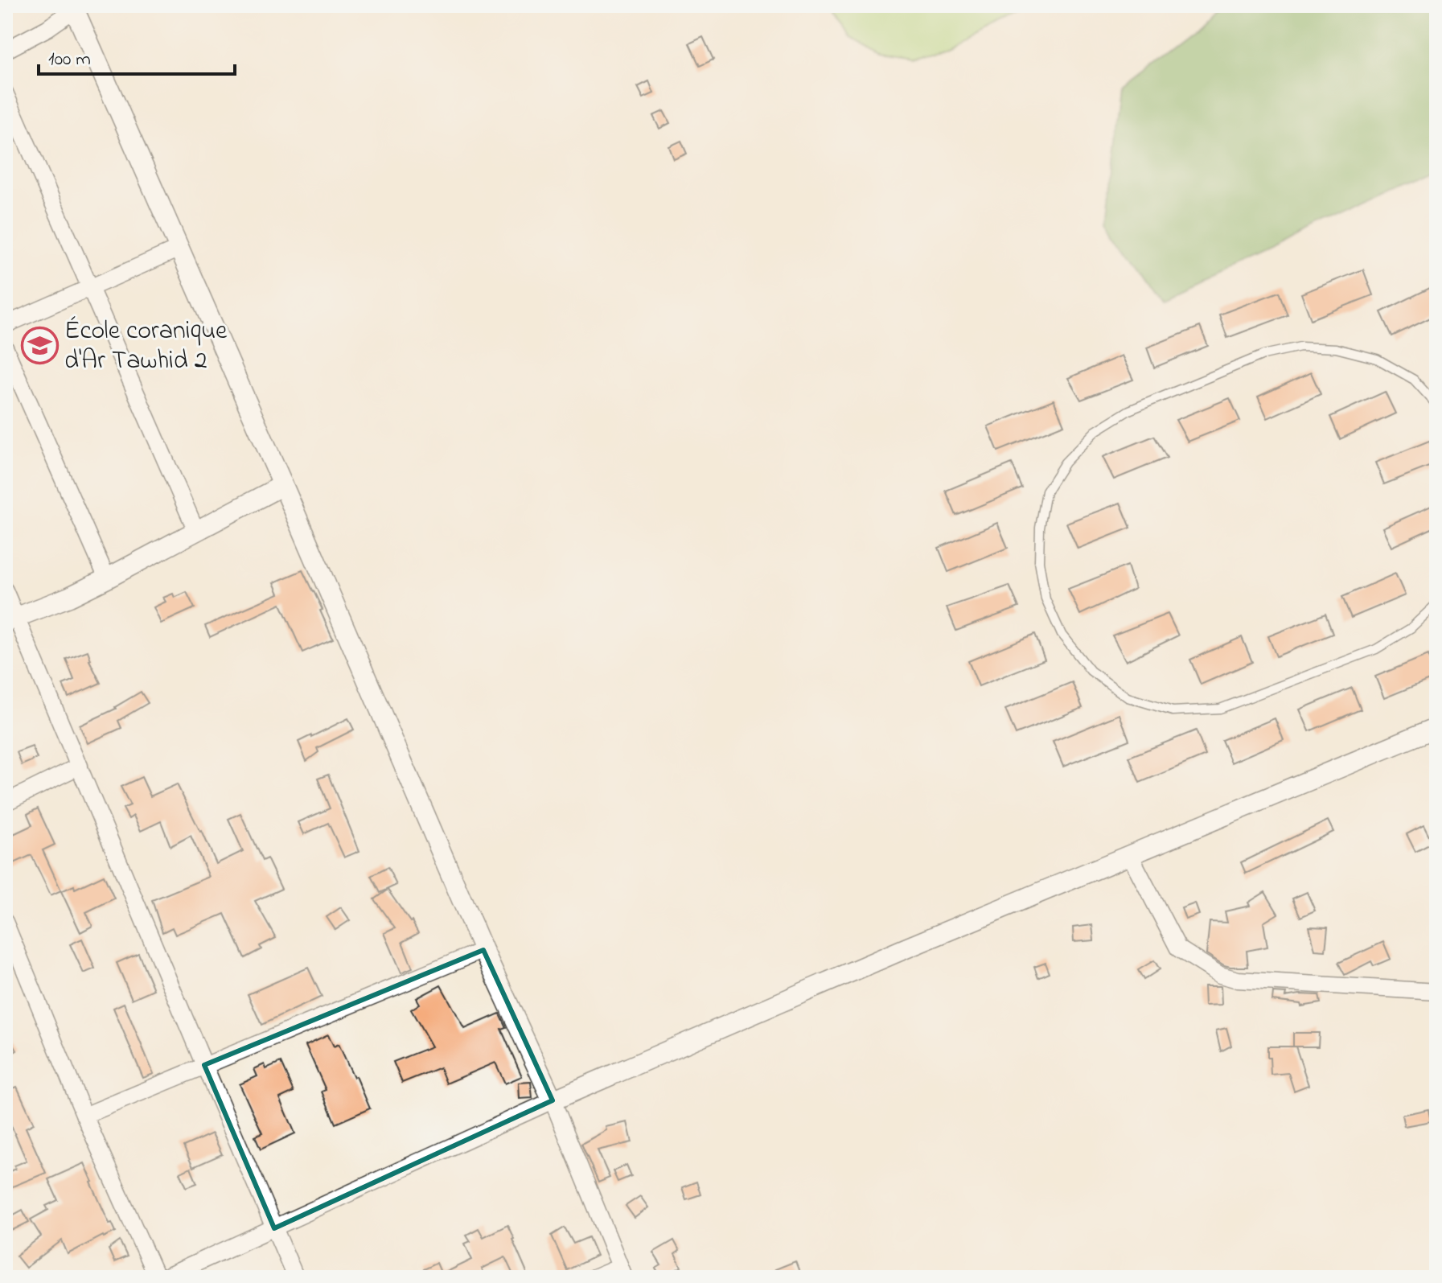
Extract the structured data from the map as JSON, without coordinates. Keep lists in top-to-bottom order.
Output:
{
  "places": {
    "school or university": ["École coranique d'Ar Tawhid 2"]
  },
  "scale_bar": "100 m"
}
